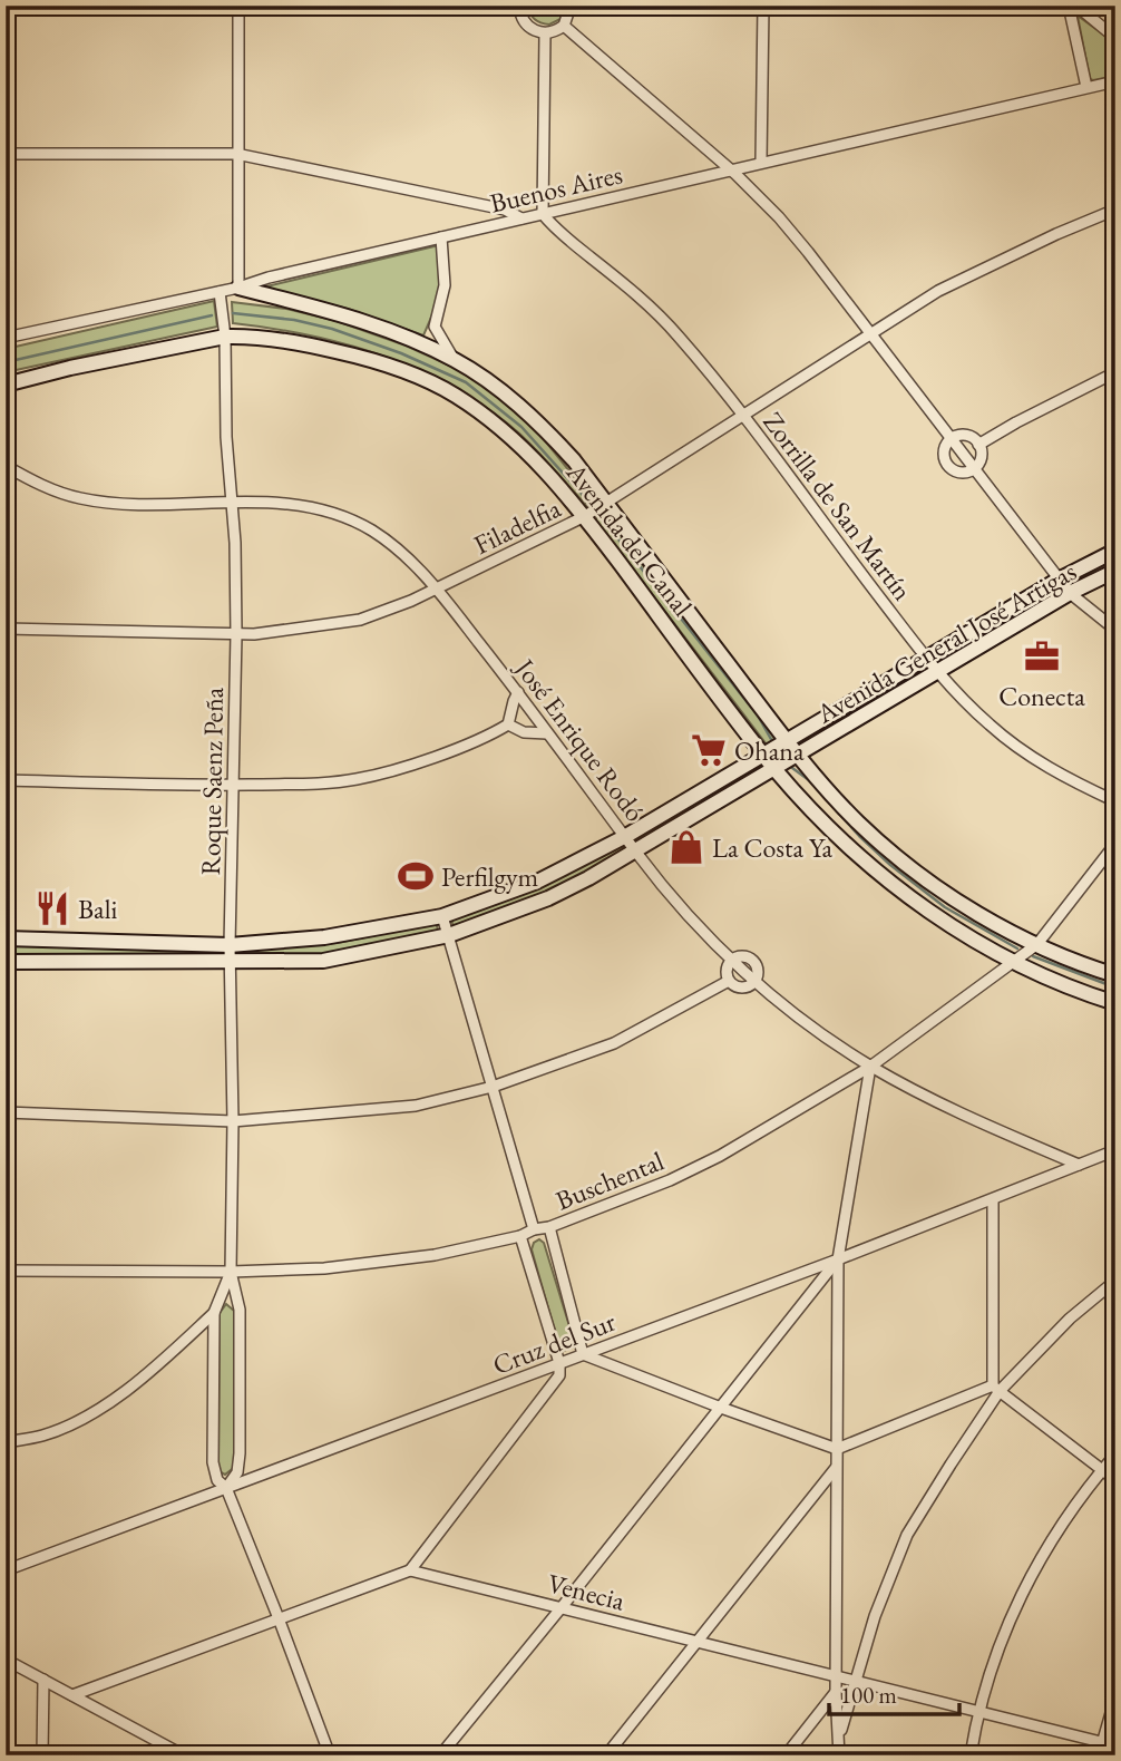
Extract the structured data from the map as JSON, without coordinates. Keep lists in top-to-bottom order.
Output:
{
  "streets": {
    "street": [
      "Buenos Aires",
      "Zorrilla de San Martín",
      "Filadelfia",
      "Avenida del Canal",
      "Avenida General José Artigas",
      "José Enrique Rodó",
      "Roque Saenz Peña",
      "Buschental",
      "Cruz del Sur",
      "Venecia"
    ]
  },
  "crossings": [
    ["Buenos Aires", "Zorrilla de San Martín"],
    ["Buenos Aires", "Avenida del Canal"],
    ["Buenos Aires", "Roque Saenz Peña"],
    ["Zorrilla de San Martín", "Filadelfia"],
    ["Zorrilla de San Martín", "Avenida General José Artigas"],
    ["Filadelfia", "Avenida del Canal"],
    ["Filadelfia", "José Enrique Rodó"],
    ["Filadelfia", "Roque Saenz Peña"],
    ["Avenida del Canal", "Avenida General José Artigas"],
    ["Avenida del Canal", "Roque Saenz Peña"],
    ["Avenida del Canal", "Buschental"],
    ["Avenida General José Artigas", "José Enrique Rodó"],
    ["Avenida General José Artigas", "Roque Saenz Peña"],
    ["José Enrique Rodó", "Roque Saenz Peña"],
    ["José Enrique Rodó", "Buschental"],
    ["José Enrique Rodó", "Cruz del Sur"],
    ["Roque Saenz Peña", "Buschental"],
    ["Roque Saenz Peña", "Cruz del Sur"]
  ],
  "places": {
    "office": ["Conecta"],
    "supermarket": ["Ohana"],
    "shop": ["La Costa Ya"],
    "sports": ["Perfilgym"],
    "restaurant": ["Bali"]
  },
  "scale_bar": "100 m"
}
